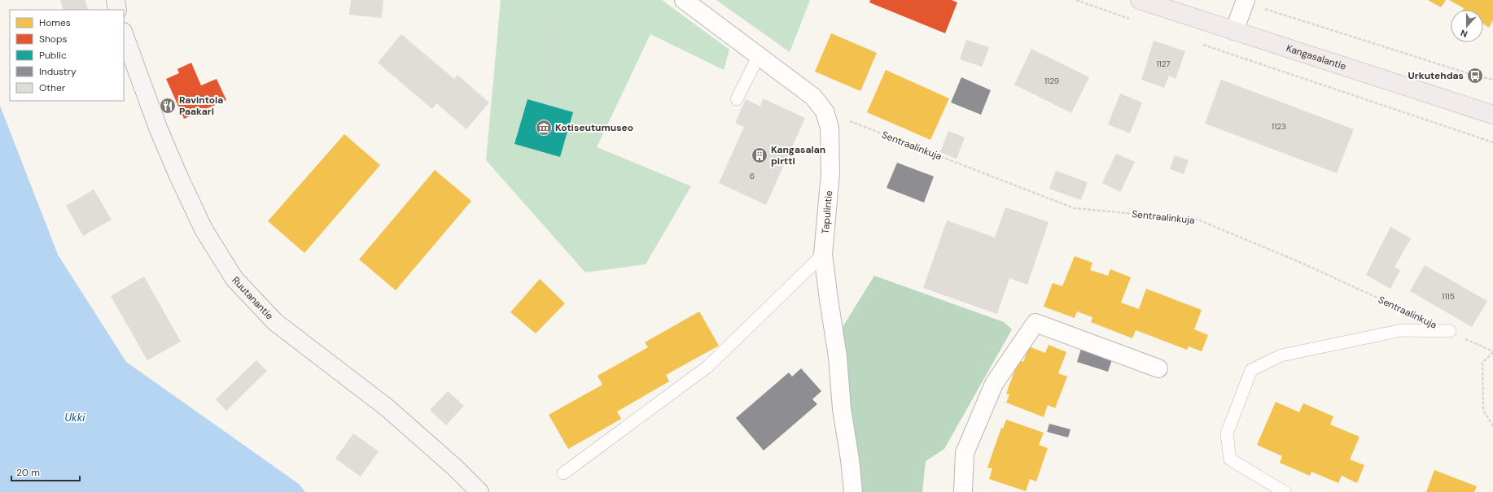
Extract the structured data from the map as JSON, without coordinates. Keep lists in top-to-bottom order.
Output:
{
  "streets": {
    "main road": ["Kangasalantie", "Ruutanantie"],
    "street": ["Tapulintie"],
    "path": ["Sentraalinkuja"]
  },
  "crossings": [
    ["Sentraalinkuja", "Tapulintie"]
  ],
  "water": ["Ukki"],
  "places": {
    "bus stop": ["Urkutehdas"],
    "restaurant": ["Ravintola Paakari"],
    "museum": ["Kotiseutumuseo"],
    "building": ["Kangasalan pirtti"]
  },
  "house_numbers": [
    "1127",
    "1129",
    "1123",
    "6",
    "1115"
  ],
  "legend": [
    "Homes",
    "Shops",
    "Public",
    "Industry",
    "Other"
  ],
  "scale_bar": "20 m",
  "north": "bottom"
}
